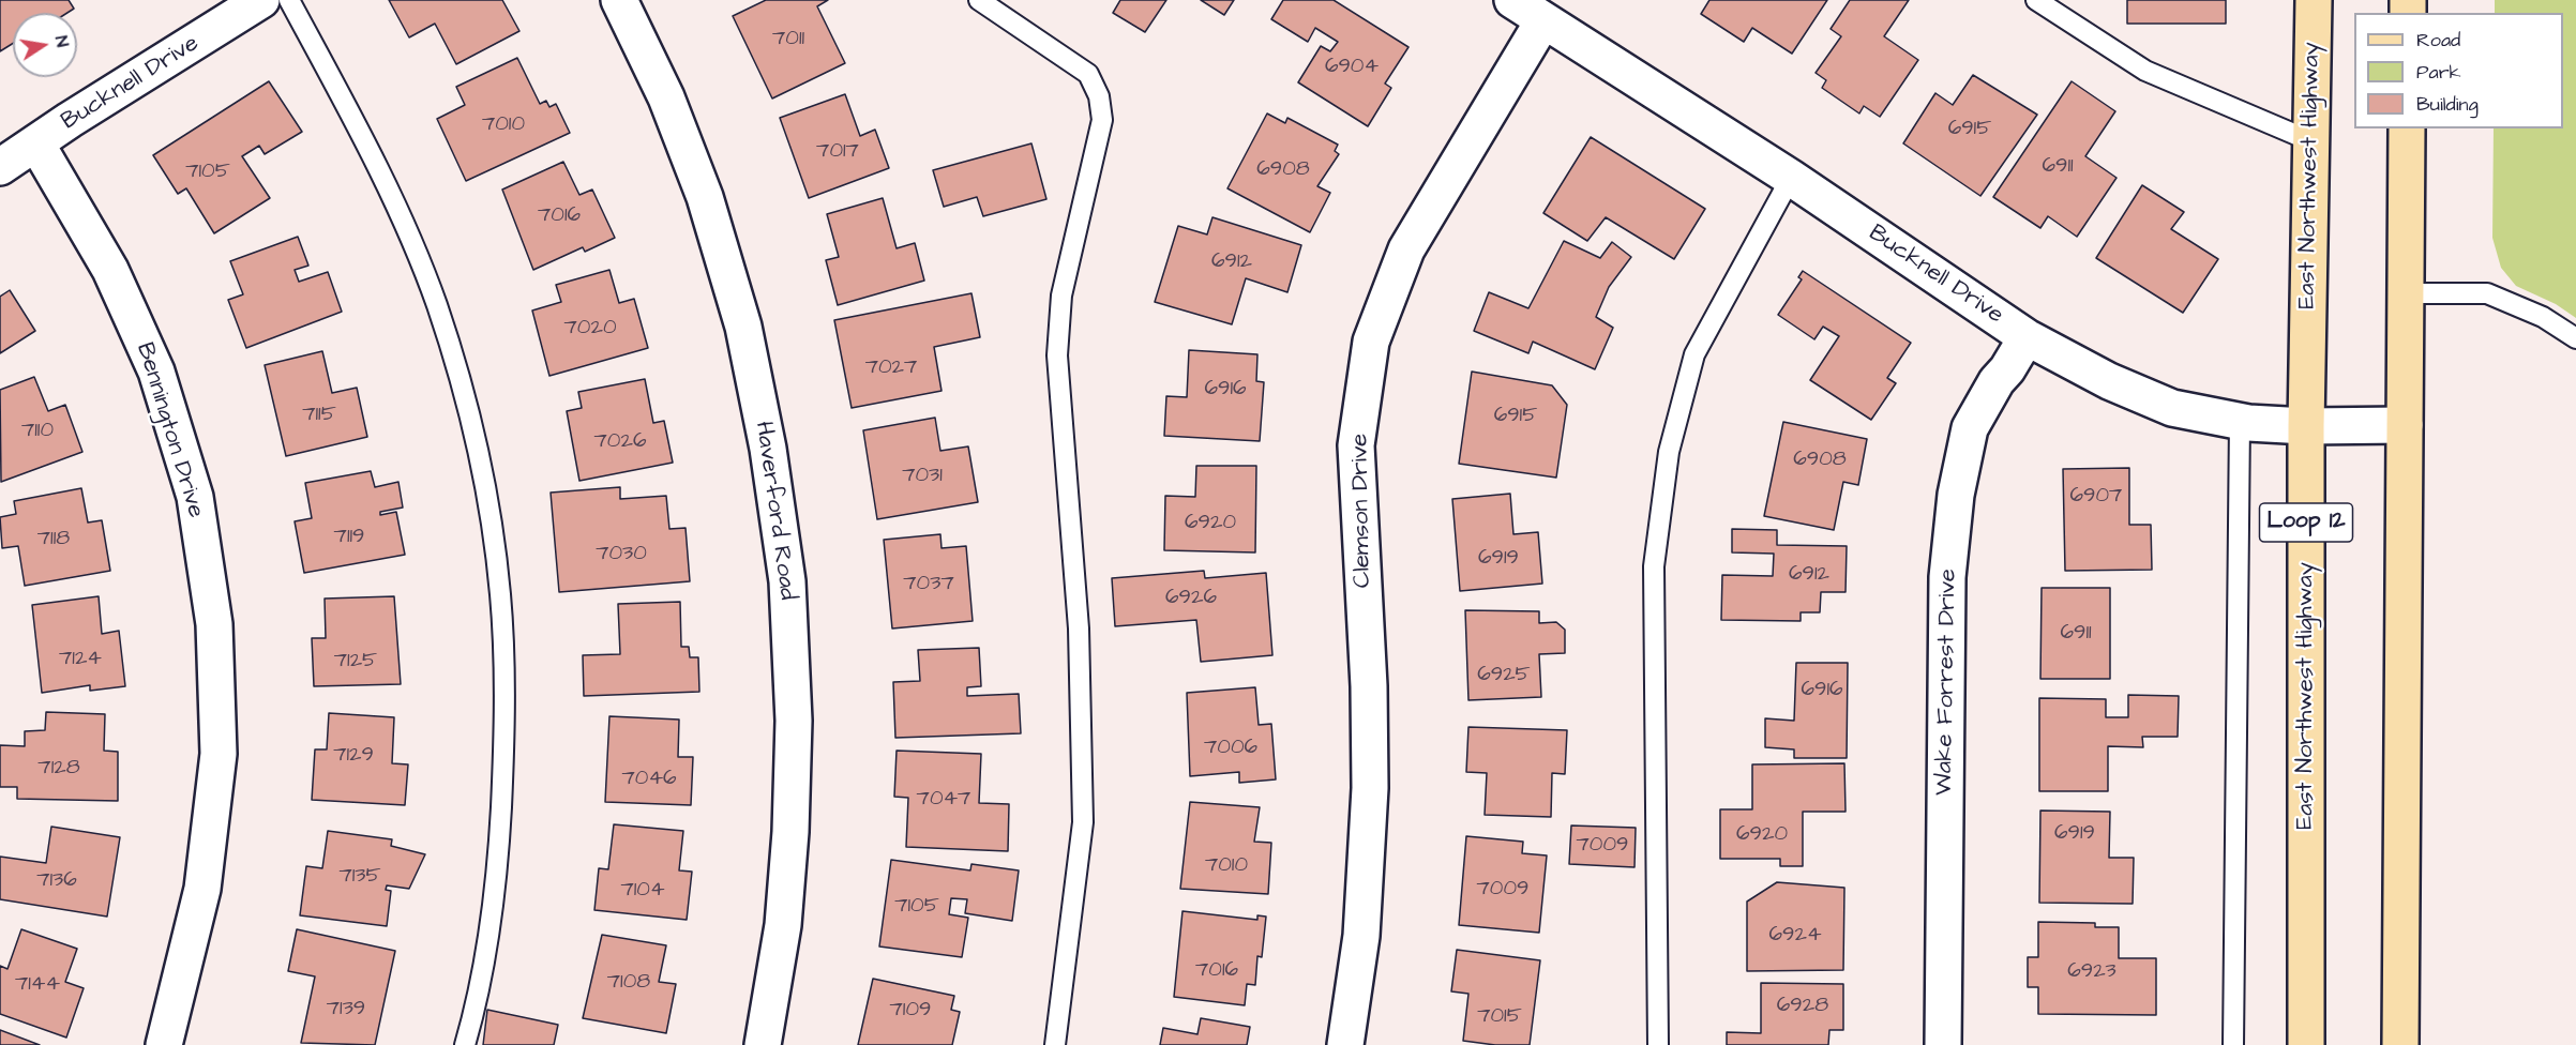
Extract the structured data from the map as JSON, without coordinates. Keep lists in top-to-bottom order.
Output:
{
  "streets": {
    "main road": ["East Northwest Highway", "Loop 12"],
    "street": [
      "Bucknell Drive",
      "Bennington Drive",
      "Haverford Road",
      "Clemson Drive",
      "Wake Forrest Drive"
    ]
  },
  "crossings": [
    ["Bucknell Drive", "East Northwest Highway"],
    ["Bucknell Drive", "Bennington Drive"],
    ["Bucknell Drive", "Clemson Drive"],
    ["Bucknell Drive", "Wake Forrest Drive"]
  ],
  "house_numbers": [
    "7011",
    "6904",
    "7010",
    "6915",
    "7017",
    "6911",
    "6908",
    "7105",
    "7016",
    "6912",
    "7020",
    "7027",
    "6916",
    "7115",
    "6915",
    "7110",
    "7026",
    "6908",
    "7031",
    "6907",
    "6920",
    "7119",
    "7118",
    "7030",
    "6919",
    "6912",
    "7037",
    "6926",
    "6911",
    "7124",
    "7125",
    "6925",
    "6916",
    "7006",
    "7129",
    "7128",
    "7046",
    "7047",
    "6919",
    "6920",
    "7009",
    "7010",
    "7135",
    "7136",
    "7009",
    "7104",
    "7105",
    "6924",
    "7016",
    "6923",
    "7108",
    "7144",
    "6928",
    "7139",
    "7109",
    "7015"
  ],
  "legend": ["Road", "Park", "Building"],
  "north": "right"
}
